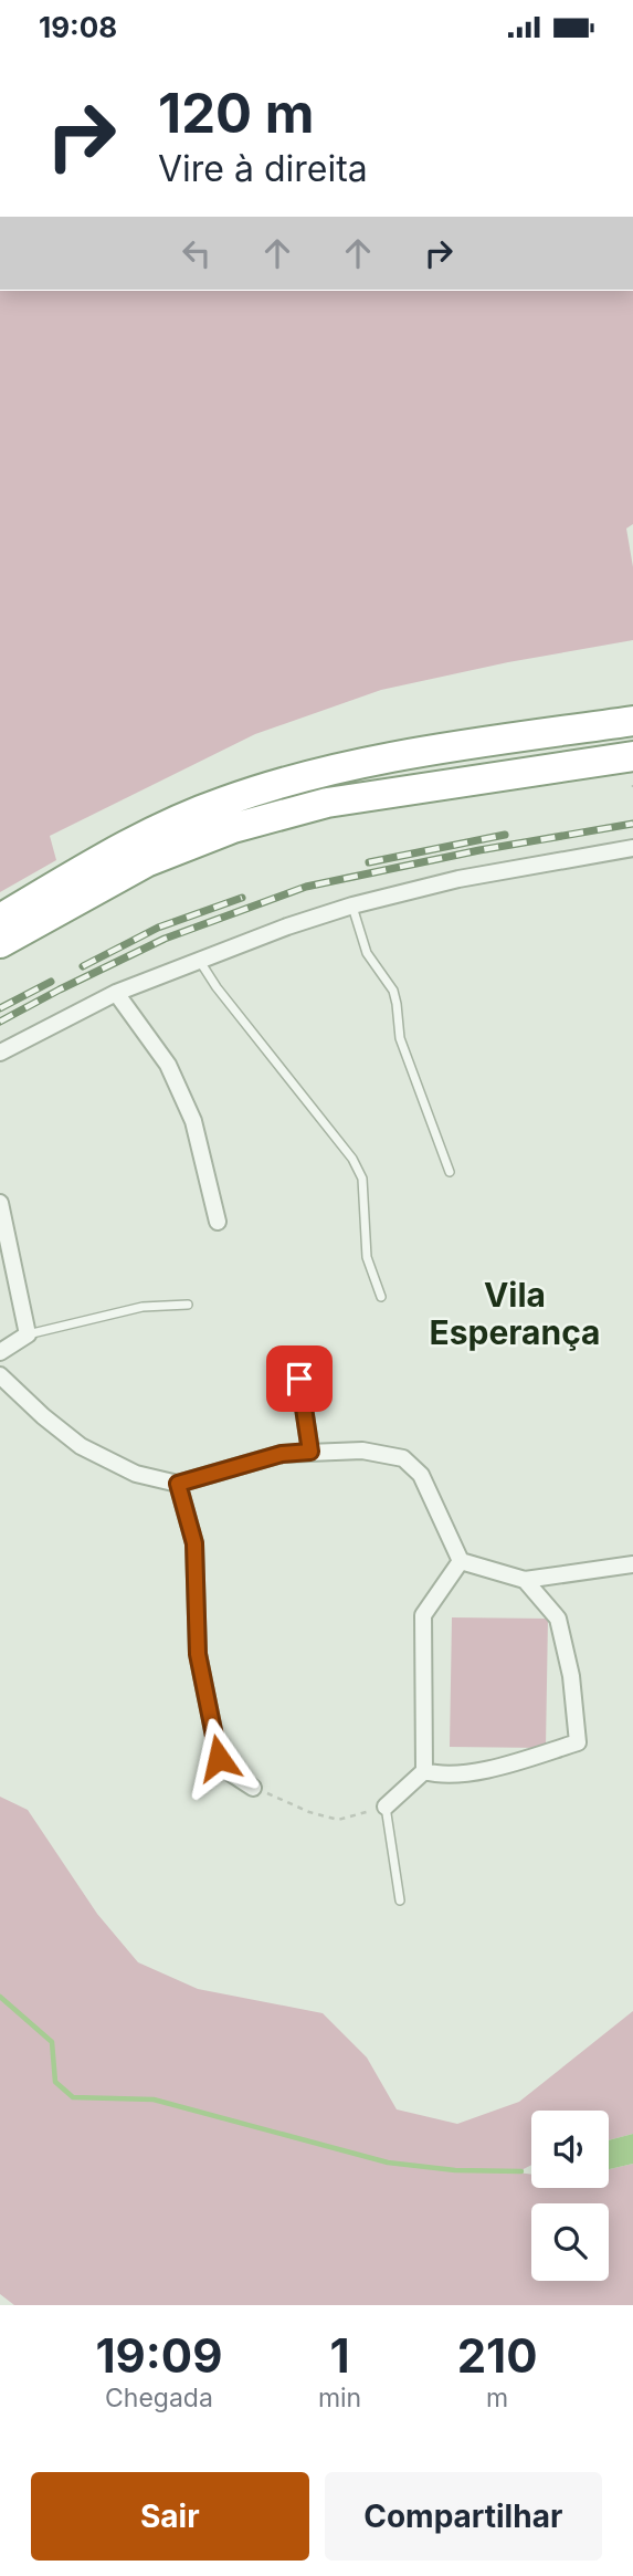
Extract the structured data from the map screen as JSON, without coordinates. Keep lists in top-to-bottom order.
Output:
{
  "districts": ["Vila Esperança"],
  "page": {
    "status": "19:08",
    "turn": ["120 m", "Vire à direita"],
    "eta": [
      "19:09",
      "Chegada",
      "1",
      "min",
      "210",
      "m"
    ],
    "buttons": ["Sair", "Compartilhar"]
  }
}
